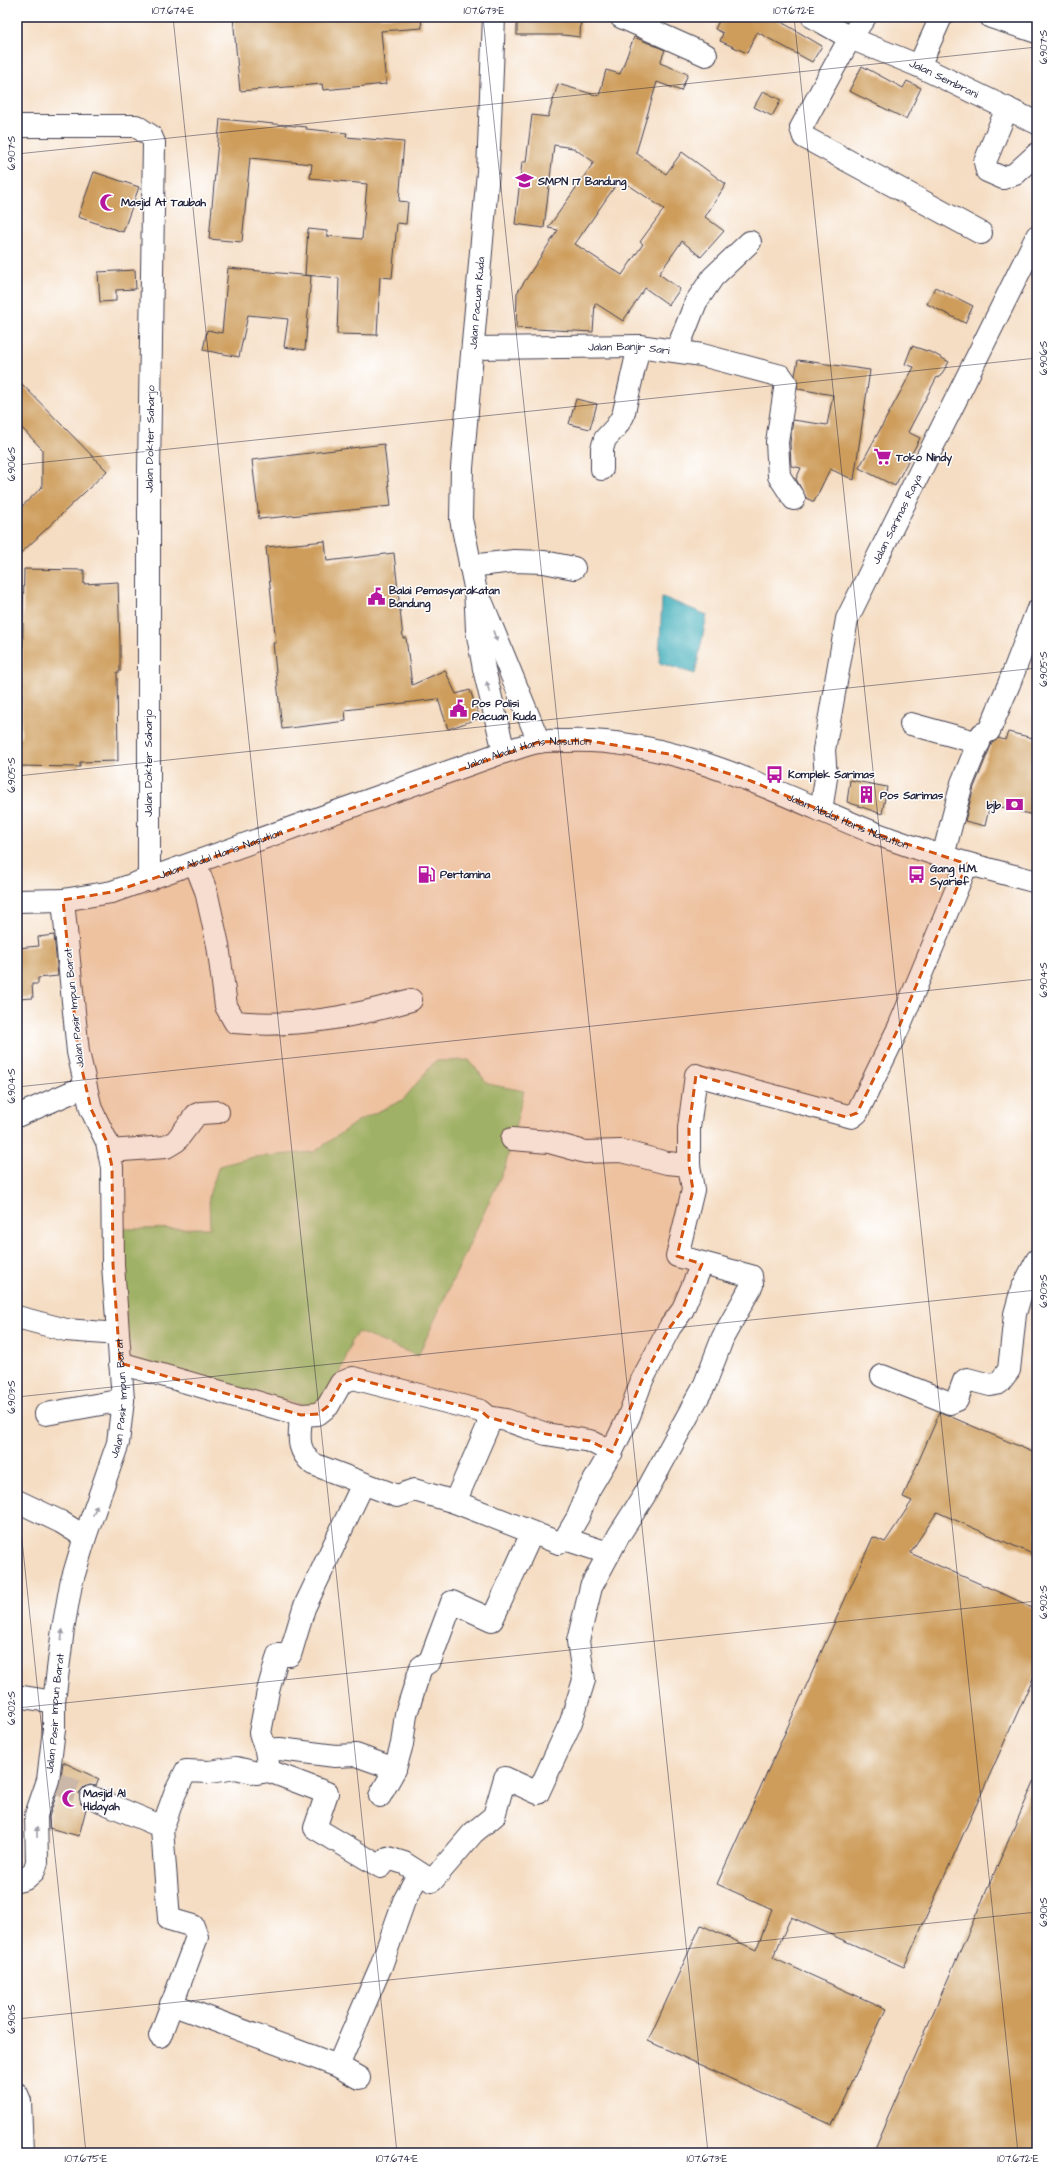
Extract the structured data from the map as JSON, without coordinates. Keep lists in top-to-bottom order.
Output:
{
  "streets": {
    "main road": [
      "Jalan Sembrani",
      "Jalan Pacuan Kuda",
      "Jalan Banjir Sari",
      "Jalan Dokter Saharjo",
      "Jalan Sarimas Raya",
      "Jalan Abdul Haris Nasution",
      "Jalan Pasir Impun Barat"
    ]
  },
  "crossings": [
    ["Jalan Pacuan Kuda", "Jalan Banjir Sari"],
    ["Jalan Pacuan Kuda", "Jalan Abdul Haris Nasution"],
    ["Jalan Dokter Saharjo", "Jalan Abdul Haris Nasution"],
    ["Jalan Abdul Haris Nasution", "Jalan Pasir Impun Barat"]
  ],
  "one_way": ["Jalan Pasir Impun Barat"],
  "places": {
    "school or university": ["SMPN 17 Bandung"],
    "mosque": ["Masjid At Taubah", "Masjid Al Hidayah"],
    "supermarket": ["Toko Nindy"],
    "public building": ["Balai Pemasyarakatan Bandung", "Pos Polisi Pacuan Kuda"],
    "bus stop": ["Komplek Sarimas", "Gang H.M. Syarief"],
    "building": ["Pos Sarimas"],
    "bank": ["bjb"],
    "fuel station": ["Pertamina"]
  },
  "coordinates": [
    "107.674°E",
    "107.673°E",
    "107.672°E",
    "6.907°S",
    "6.906°S",
    "6.905°S",
    "6.904°S",
    "6.903°S",
    "6.902°S",
    "6.901°S",
    "107.675°E"
  ]
}
